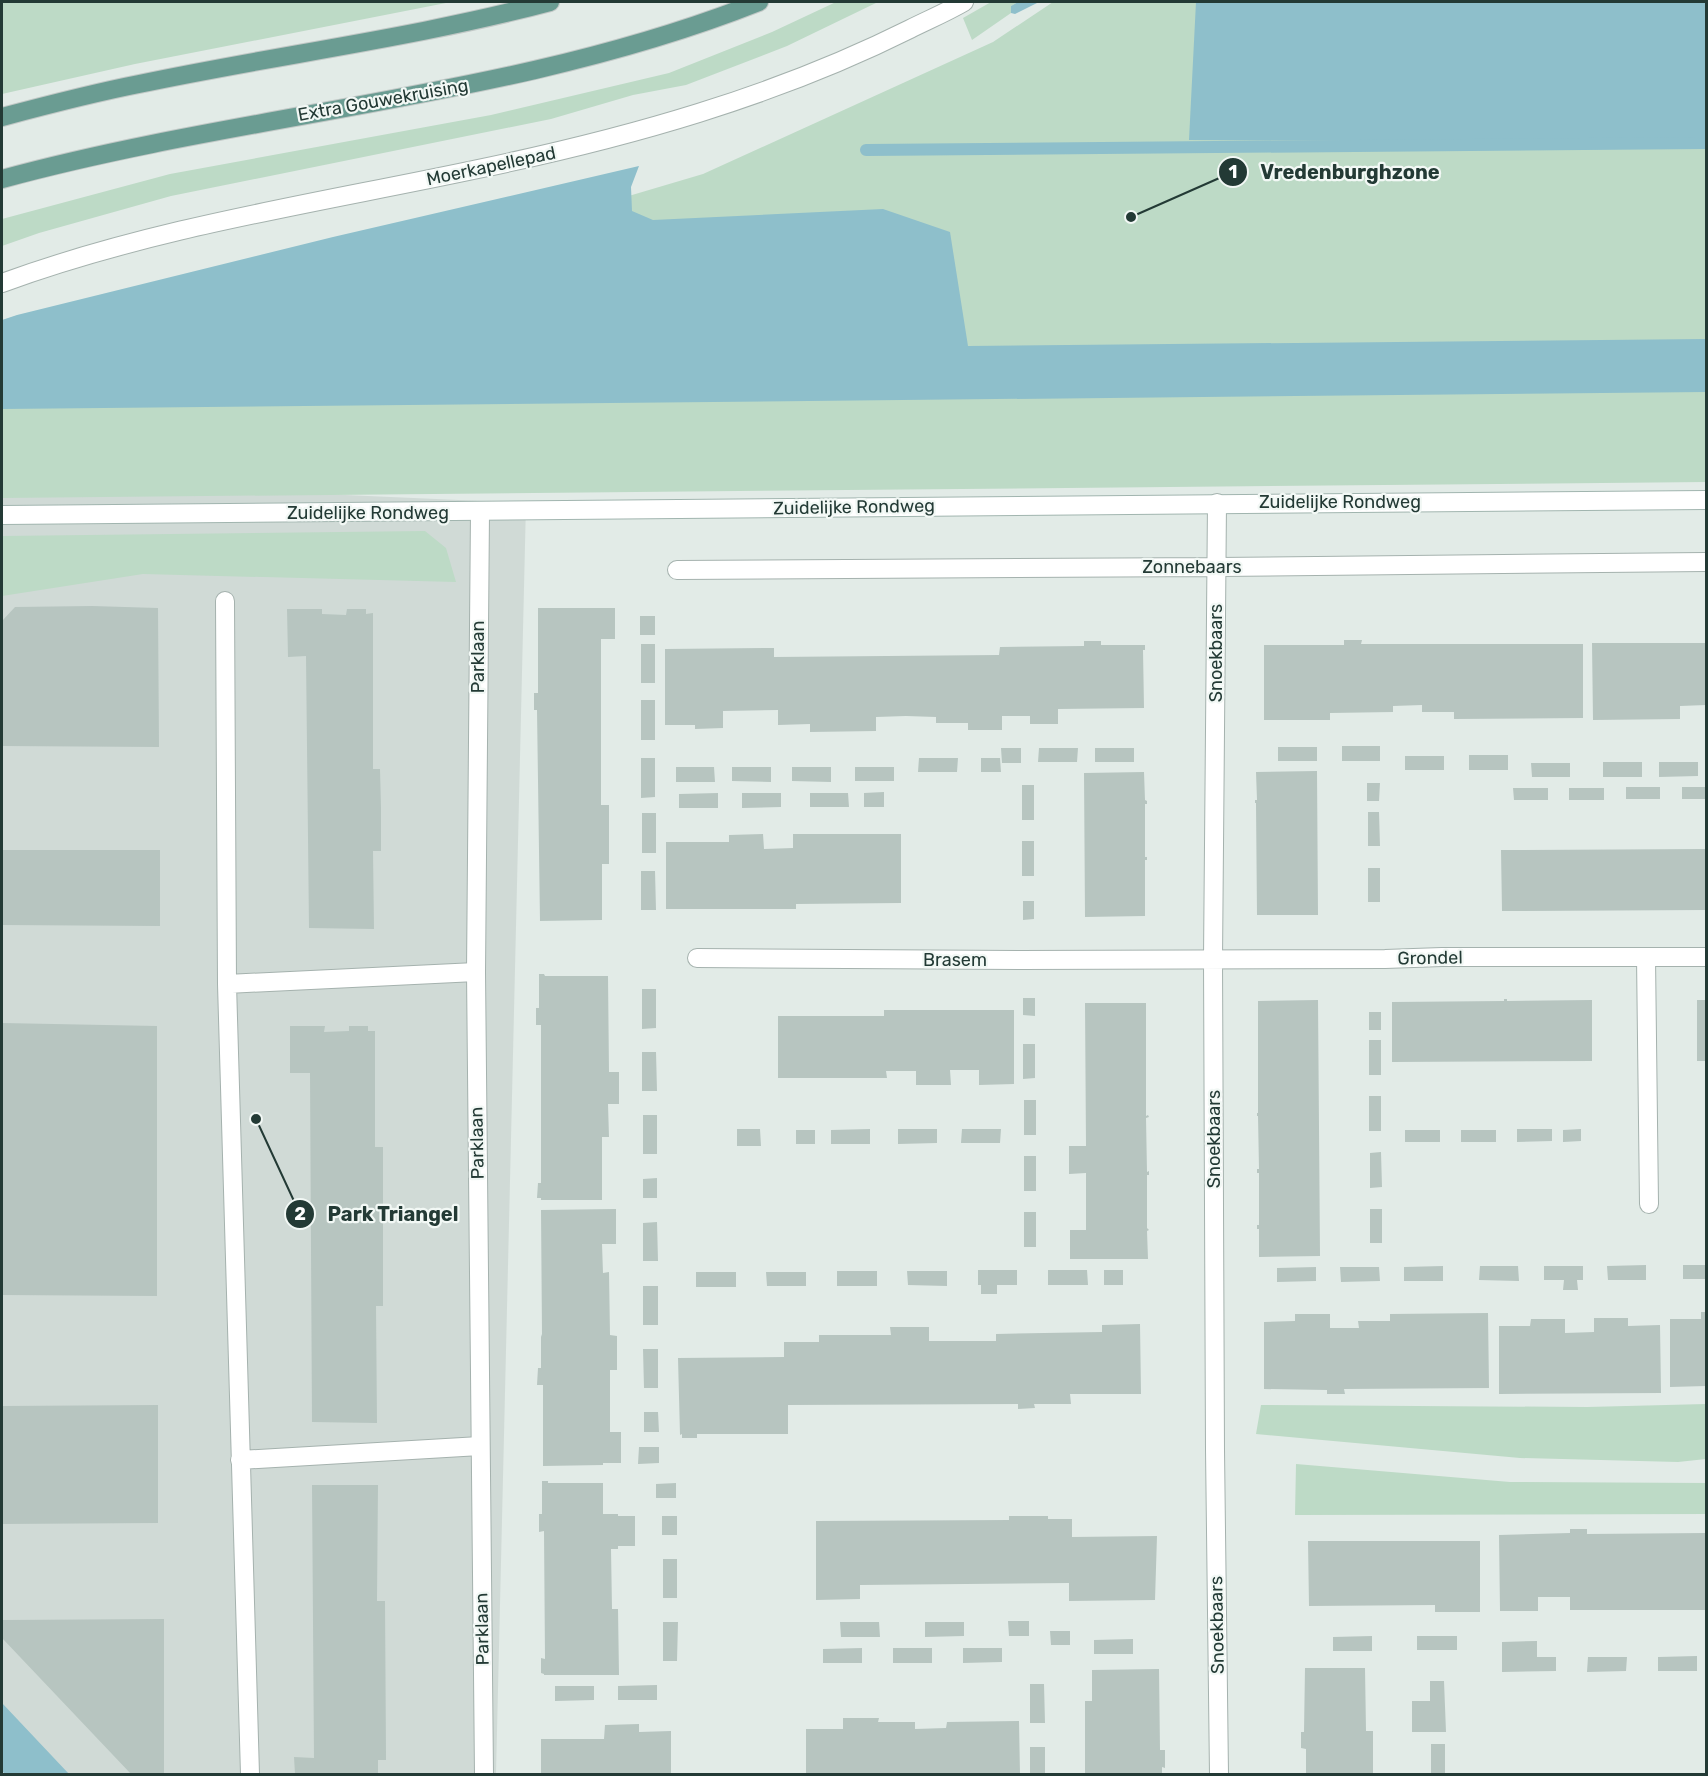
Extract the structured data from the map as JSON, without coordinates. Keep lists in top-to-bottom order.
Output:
{
  "streets": {
    "main road": ["Extra Gouwekruising"],
    "street": [
      "Moerkapellepad",
      "Zuidelijke Rondweg",
      "Zonnebaars",
      "Snoekbaars",
      "Parklaan",
      "Grondel",
      "Brasem"
    ]
  },
  "crossings": [
    ["Zuidelijke Rondweg", "Snoekbaars"],
    ["Zuidelijke Rondweg", "Parklaan"],
    ["Zonnebaars", "Snoekbaars"],
    ["Snoekbaars", "Grondel"],
    ["Snoekbaars", "Brasem"],
    ["Grondel", "Brasem"]
  ],
  "places": ["Vredenburghzone", "Park Triangel"]
}
